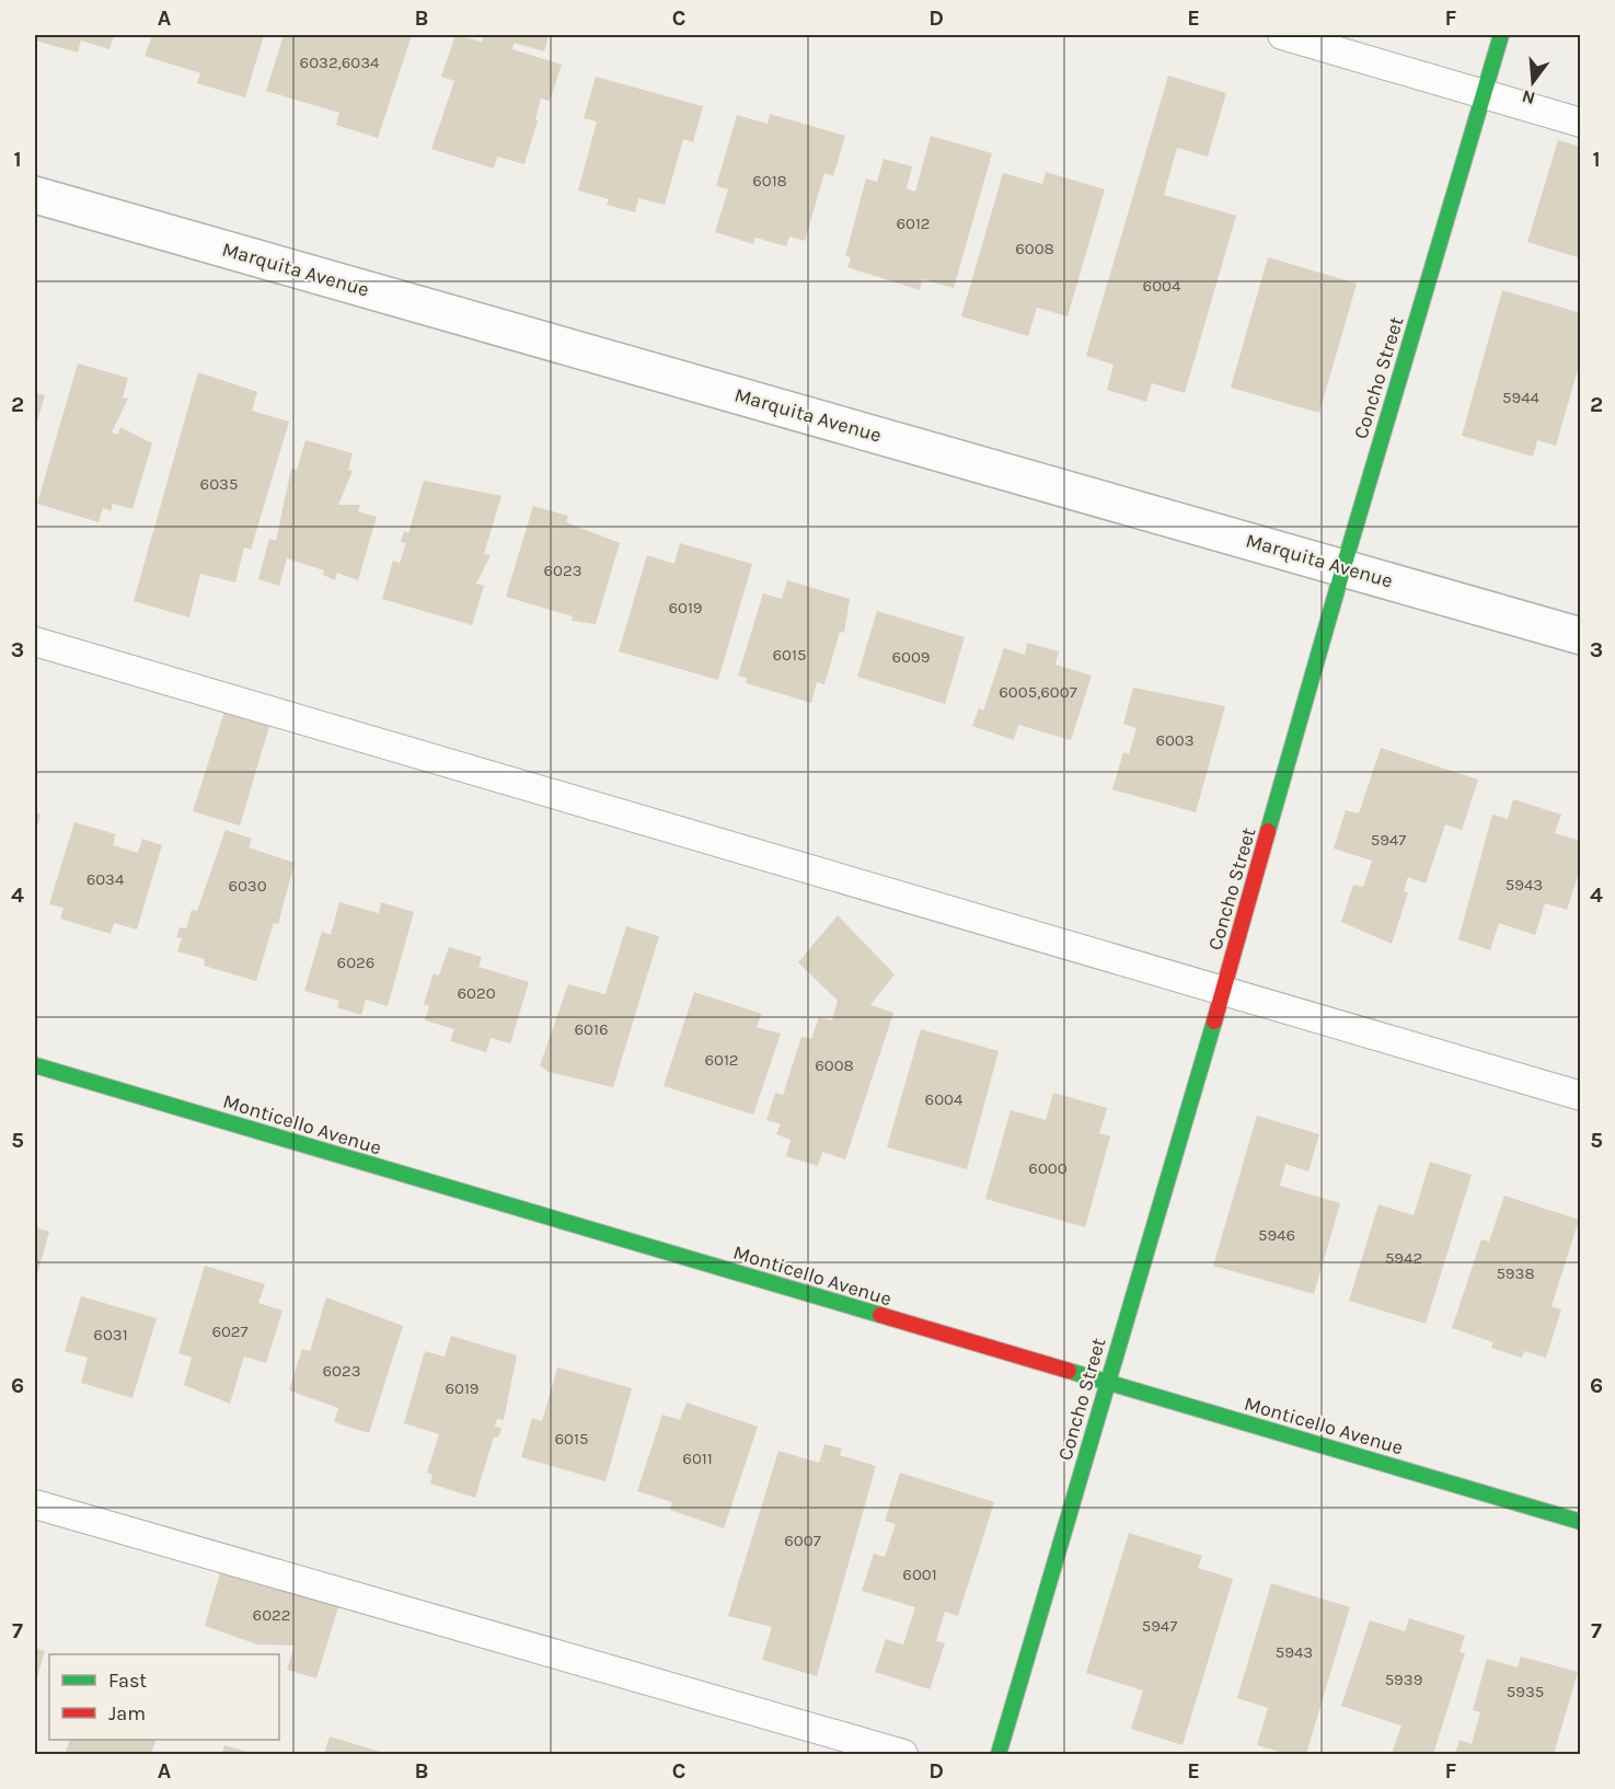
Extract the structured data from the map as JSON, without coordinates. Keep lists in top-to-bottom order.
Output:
{
  "streets": {
    "street": ["Marquita Avenue", "Concho Street", "Monticello Avenue"]
  },
  "crossings": [
    ["Marquita Avenue", "Concho Street"],
    ["Concho Street", "Monticello Avenue"]
  ],
  "house_numbers": [
    "6032,6034",
    "6018",
    "6012",
    "6008",
    "6004",
    "5944",
    "6035",
    "6023",
    "6019",
    "6015",
    "6009",
    "6005,6007",
    "6003",
    "5947",
    "6034",
    "5943",
    "6030",
    "6026",
    "6020",
    "6016",
    "6012",
    "6008",
    "6004",
    "6000",
    "5946",
    "5942",
    "5938",
    "6027",
    "6031",
    "6023",
    "6019",
    "6015",
    "6011",
    "6007",
    "6001",
    "6022",
    "5947",
    "5943",
    "5939",
    "5935"
  ],
  "legend": ["Fast", "Jam"],
  "north": "bottom",
  "grid": {
    "columns": [
      "A",
      "B",
      "C",
      "D",
      "E",
      "F"
    ],
    "rows": [
      "1",
      "2",
      "3",
      "4",
      "5",
      "6",
      "7"
    ]
  }
}
